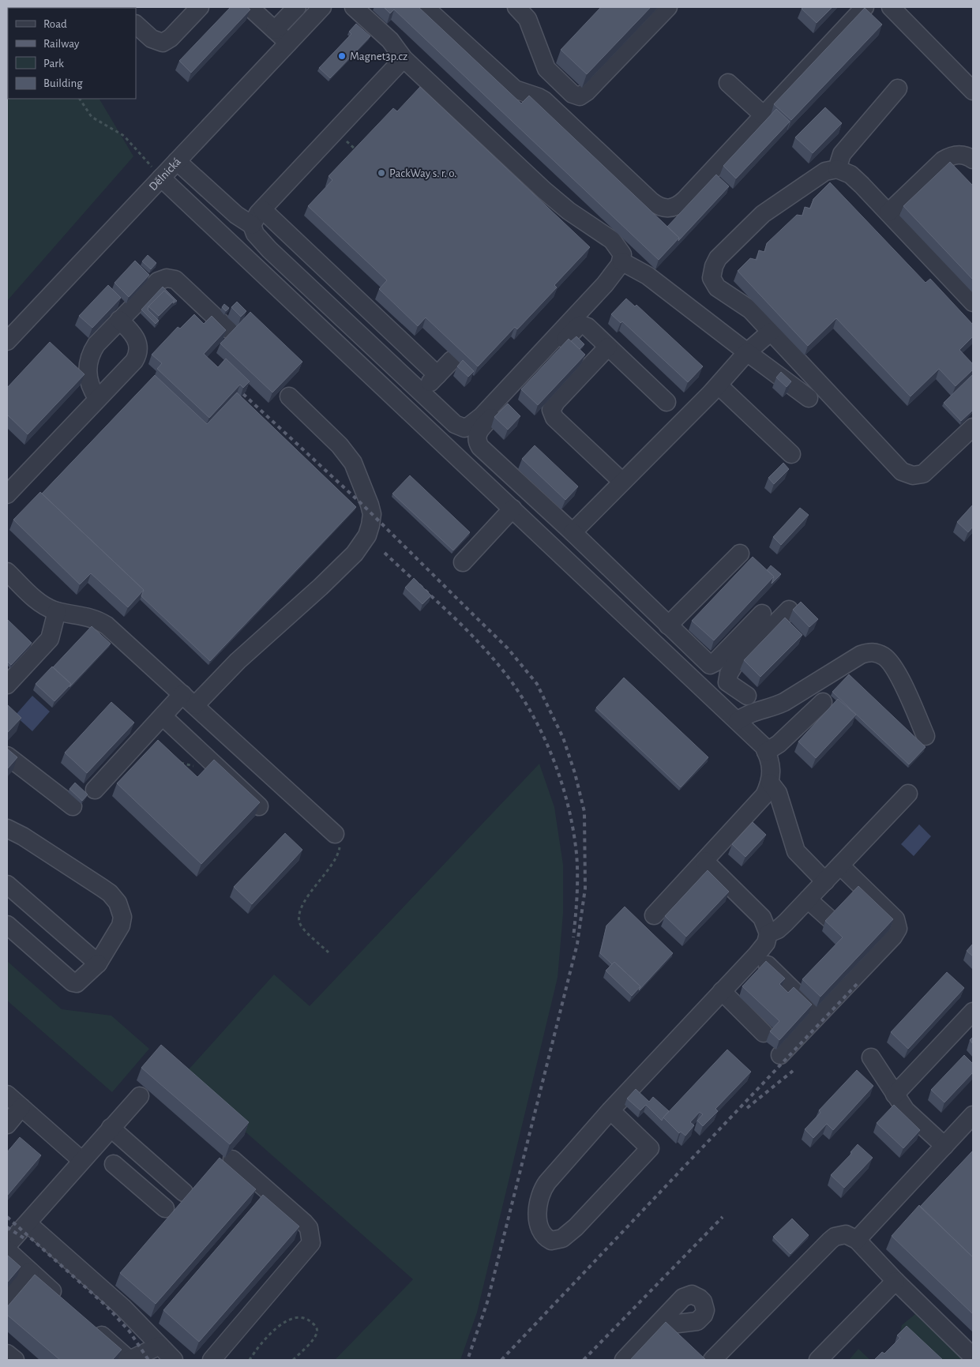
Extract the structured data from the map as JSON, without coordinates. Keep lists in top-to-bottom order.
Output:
{
  "streets": {
    "street": ["Dělnická"]
  },
  "places": ["Magnet3p.cz", "PackWay s. r. o."],
  "legend": [
    "Road",
    "Railway",
    "Park",
    "Building"
  ]
}
